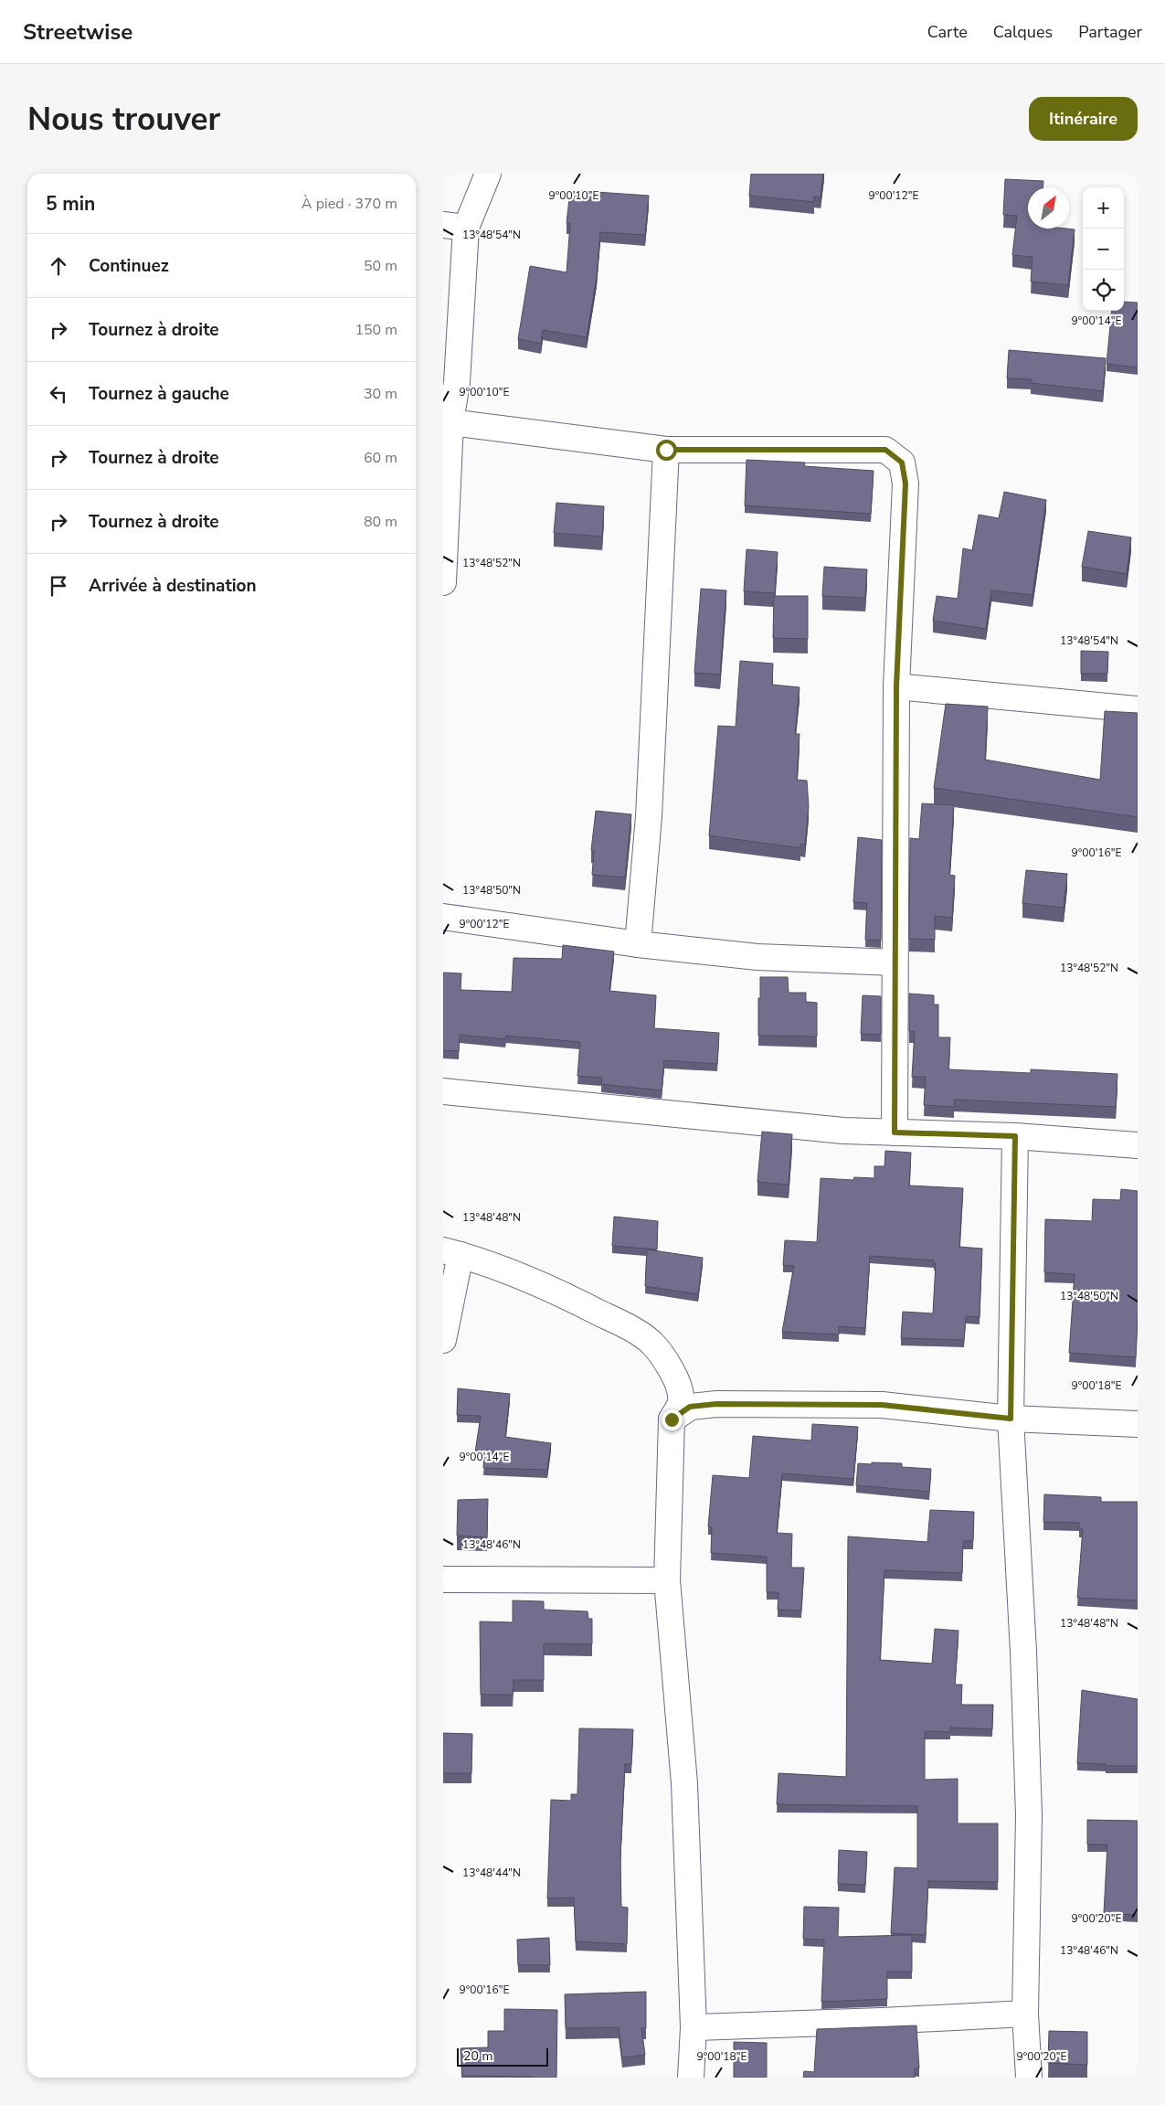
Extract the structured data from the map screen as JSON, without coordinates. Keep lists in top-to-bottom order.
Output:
{
  "scale_bar": "20 m",
  "north": "top right",
  "page": {
    "header": "Streetwise",
    "nav": ["Carte", "Calques", "Partager"],
    "buttons": "Itinéraire",
    "title": "Nous trouver",
    "heading": ["5 min", "À pied · 370 m"],
    "map_buttons": ["+", "−"],
    "list": [
      ["Continuez", "50 m"],
      ["Tournez à droite", "150 m"],
      ["Tournez à gauche", "30 m"],
      ["Tournez à droite", "60 m"],
      ["Tournez à droite", "80 m"],
      "Arrivée à destination"
    ],
    "scale": "20 m"
  },
  "coordinates": [
    "9°00'10\"E",
    "9°00'12\"E",
    "13°48'54\"N",
    "9°00'14\"E",
    "13°48'52\"N",
    "9°00'16\"E",
    "13°48'50\"N",
    "13°48'48\"N",
    "9°00'18\"E",
    "13°48'46\"N",
    "13°48'44\"N",
    "9°00'20\"E"
  ]
}
